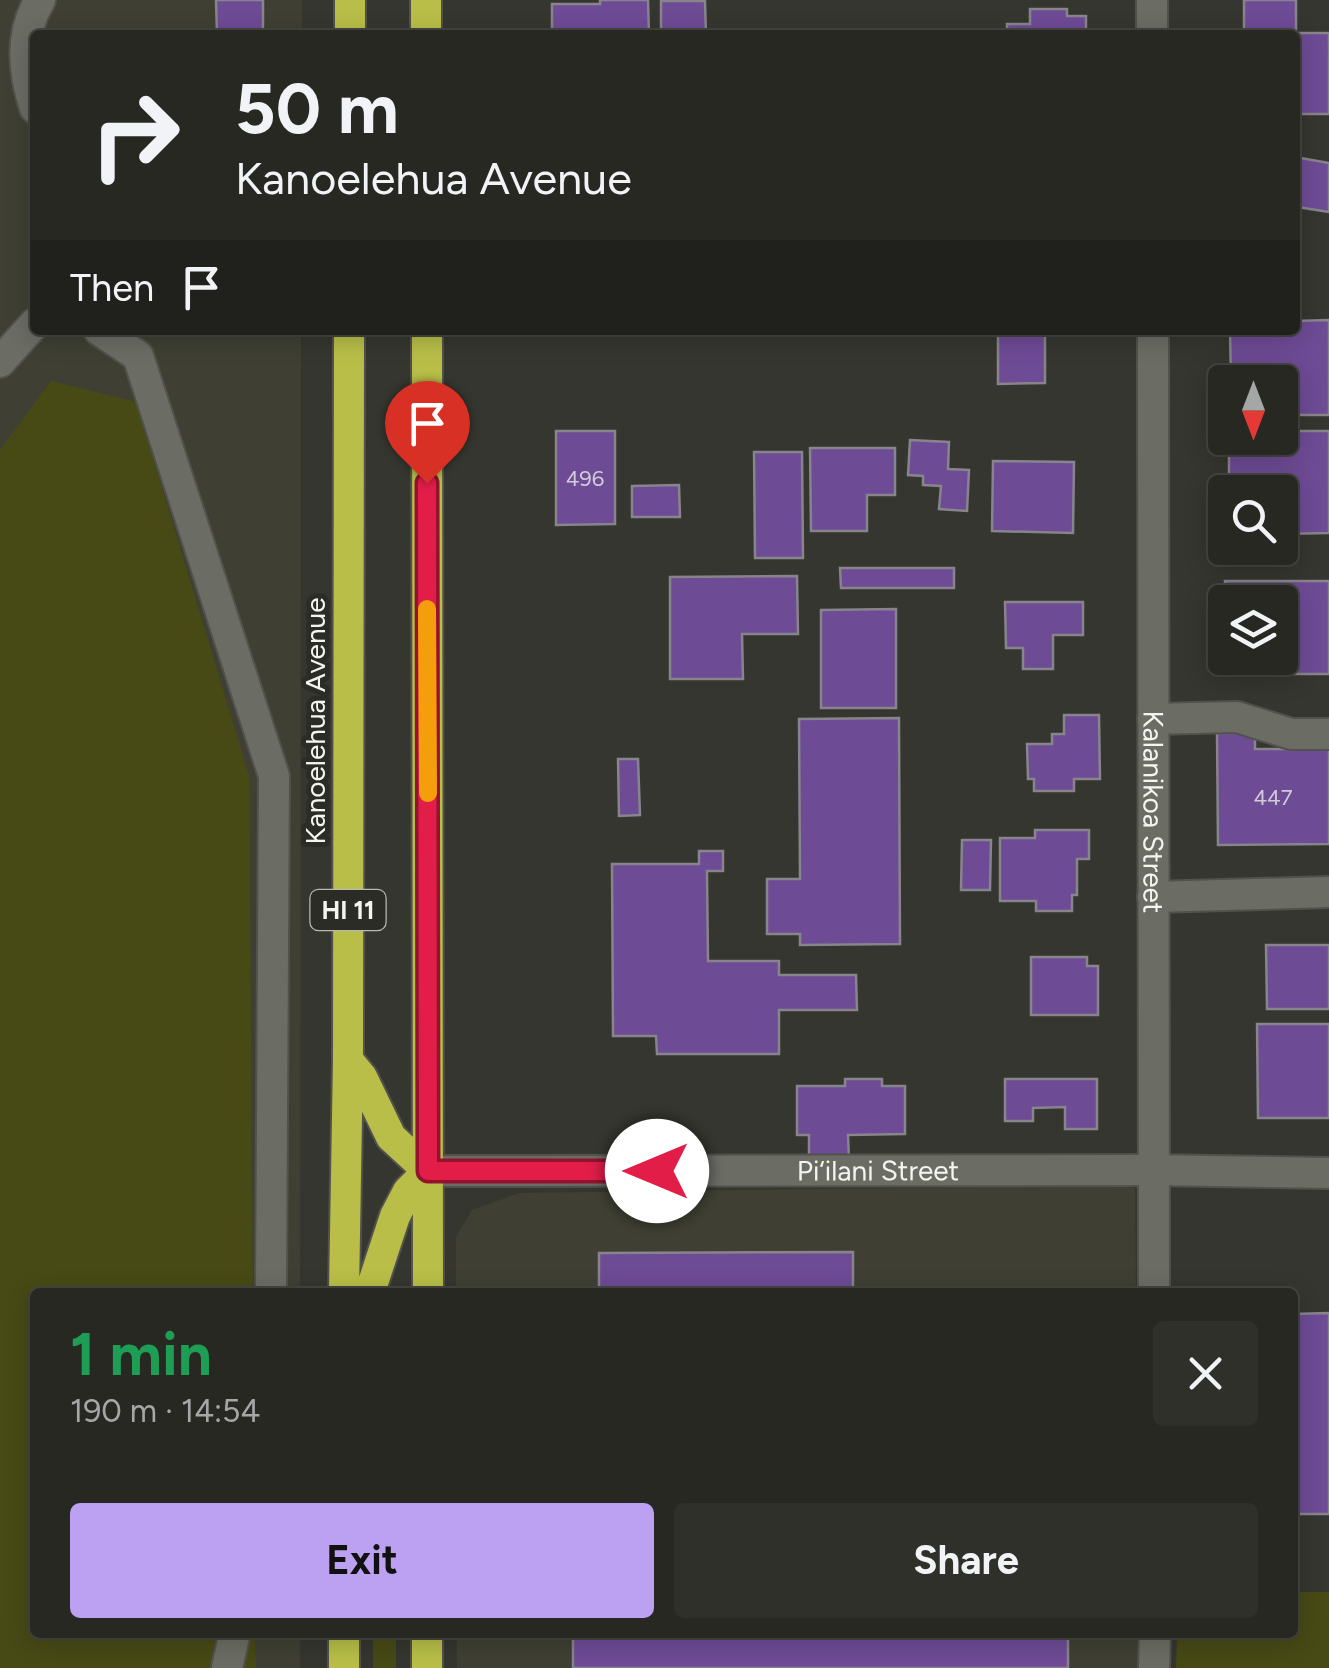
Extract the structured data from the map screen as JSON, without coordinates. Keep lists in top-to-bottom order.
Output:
{
  "streets": {
    "highway": ["Kanoelehua Avenue", "HI 11"],
    "street": ["Kalanikoa Street", "Pi‘ilani Street"]
  },
  "crossings": [
    ["Kalanikoa Street", "Pi‘ilani Street"]
  ],
  "house_numbers": ["496", "447"],
  "north": "bottom",
  "page": {
    "turn": ["50 m", "Kanoelehua Avenue"],
    "then": "Then",
    "heading": ["1 min", "190 m · 14:54"],
    "buttons": ["Exit", "Share"]
  }
}
